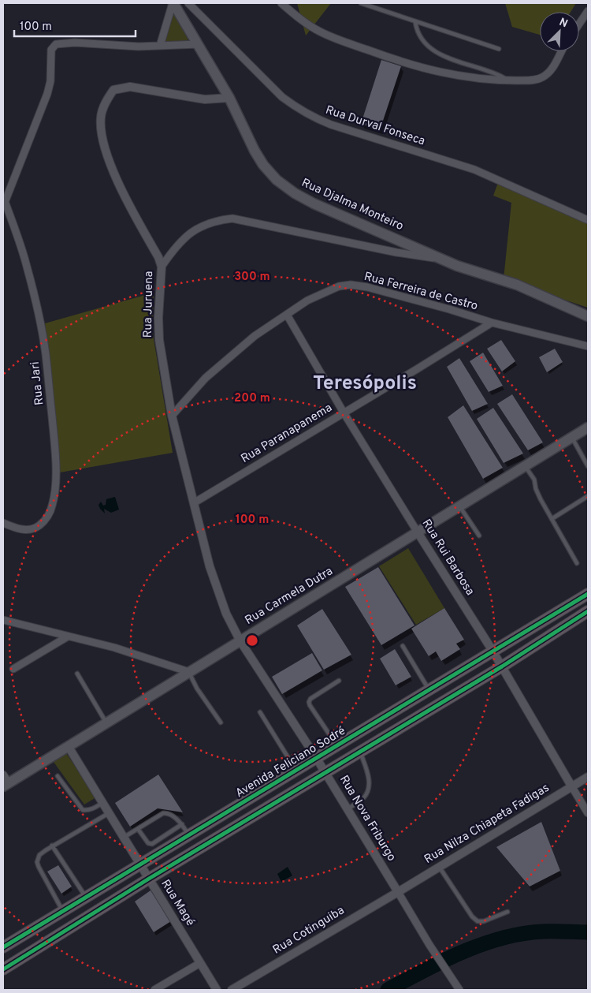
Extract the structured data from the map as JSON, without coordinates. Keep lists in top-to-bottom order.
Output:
{
  "streets": {
    "main road": ["Rua Djalma Monteiro", "Rua Carmela Dutra", "Avenida Feliciano Sodré"],
    "street": [
      "Rua Durval Fonseca",
      "Rua Ferreira de Castro",
      "Rua Juruena",
      "Rua Jari",
      "Rua Paranapanema",
      "Rua Rui Barbosa",
      "Rua Nova Friburgo",
      "Rua Nilza Chiapeta Fadigas",
      "Rua Magé",
      "Rua Cotinguiba"
    ]
  },
  "crossings": [
    ["Rua Djalma Monteiro", "Rua Juruena"],
    ["Rua Ferreira de Castro", "Rua Juruena"],
    ["Rua Ferreira de Castro", "Rua Paranapanema"],
    ["Rua Ferreira de Castro", "Rua Rui Barbosa"],
    ["Rua Juruena", "Rua Paranapanema"],
    ["Rua Juruena", "Rua Carmela Dutra"],
    ["Rua Juruena", "Rua Nova Friburgo"],
    ["Rua Paranapanema", "Rua Rui Barbosa"],
    ["Rua Rui Barbosa", "Rua Carmela Dutra"],
    ["Rua Rui Barbosa", "Avenida Feliciano Sodré"],
    ["Rua Rui Barbosa", "Rua Nilza Chiapeta Fadigas"],
    ["Rua Carmela Dutra", "Rua Nova Friburgo"],
    ["Rua Carmela Dutra", "Rua Magé"],
    ["Avenida Feliciano Sodré", "Rua Nova Friburgo"],
    ["Avenida Feliciano Sodré", "Rua Magé"],
    ["Rua Nova Friburgo", "Rua Nilza Chiapeta Fadigas"],
    ["Rua Nova Friburgo", "Rua Cotinguiba"],
    ["Rua Nilza Chiapeta Fadigas", "Rua Cotinguiba"]
  ],
  "districts": ["Teresópolis"],
  "scale_bar": "100 m",
  "north": "top right",
  "rings": ["300 m", "200 m", "100 m"]
}
